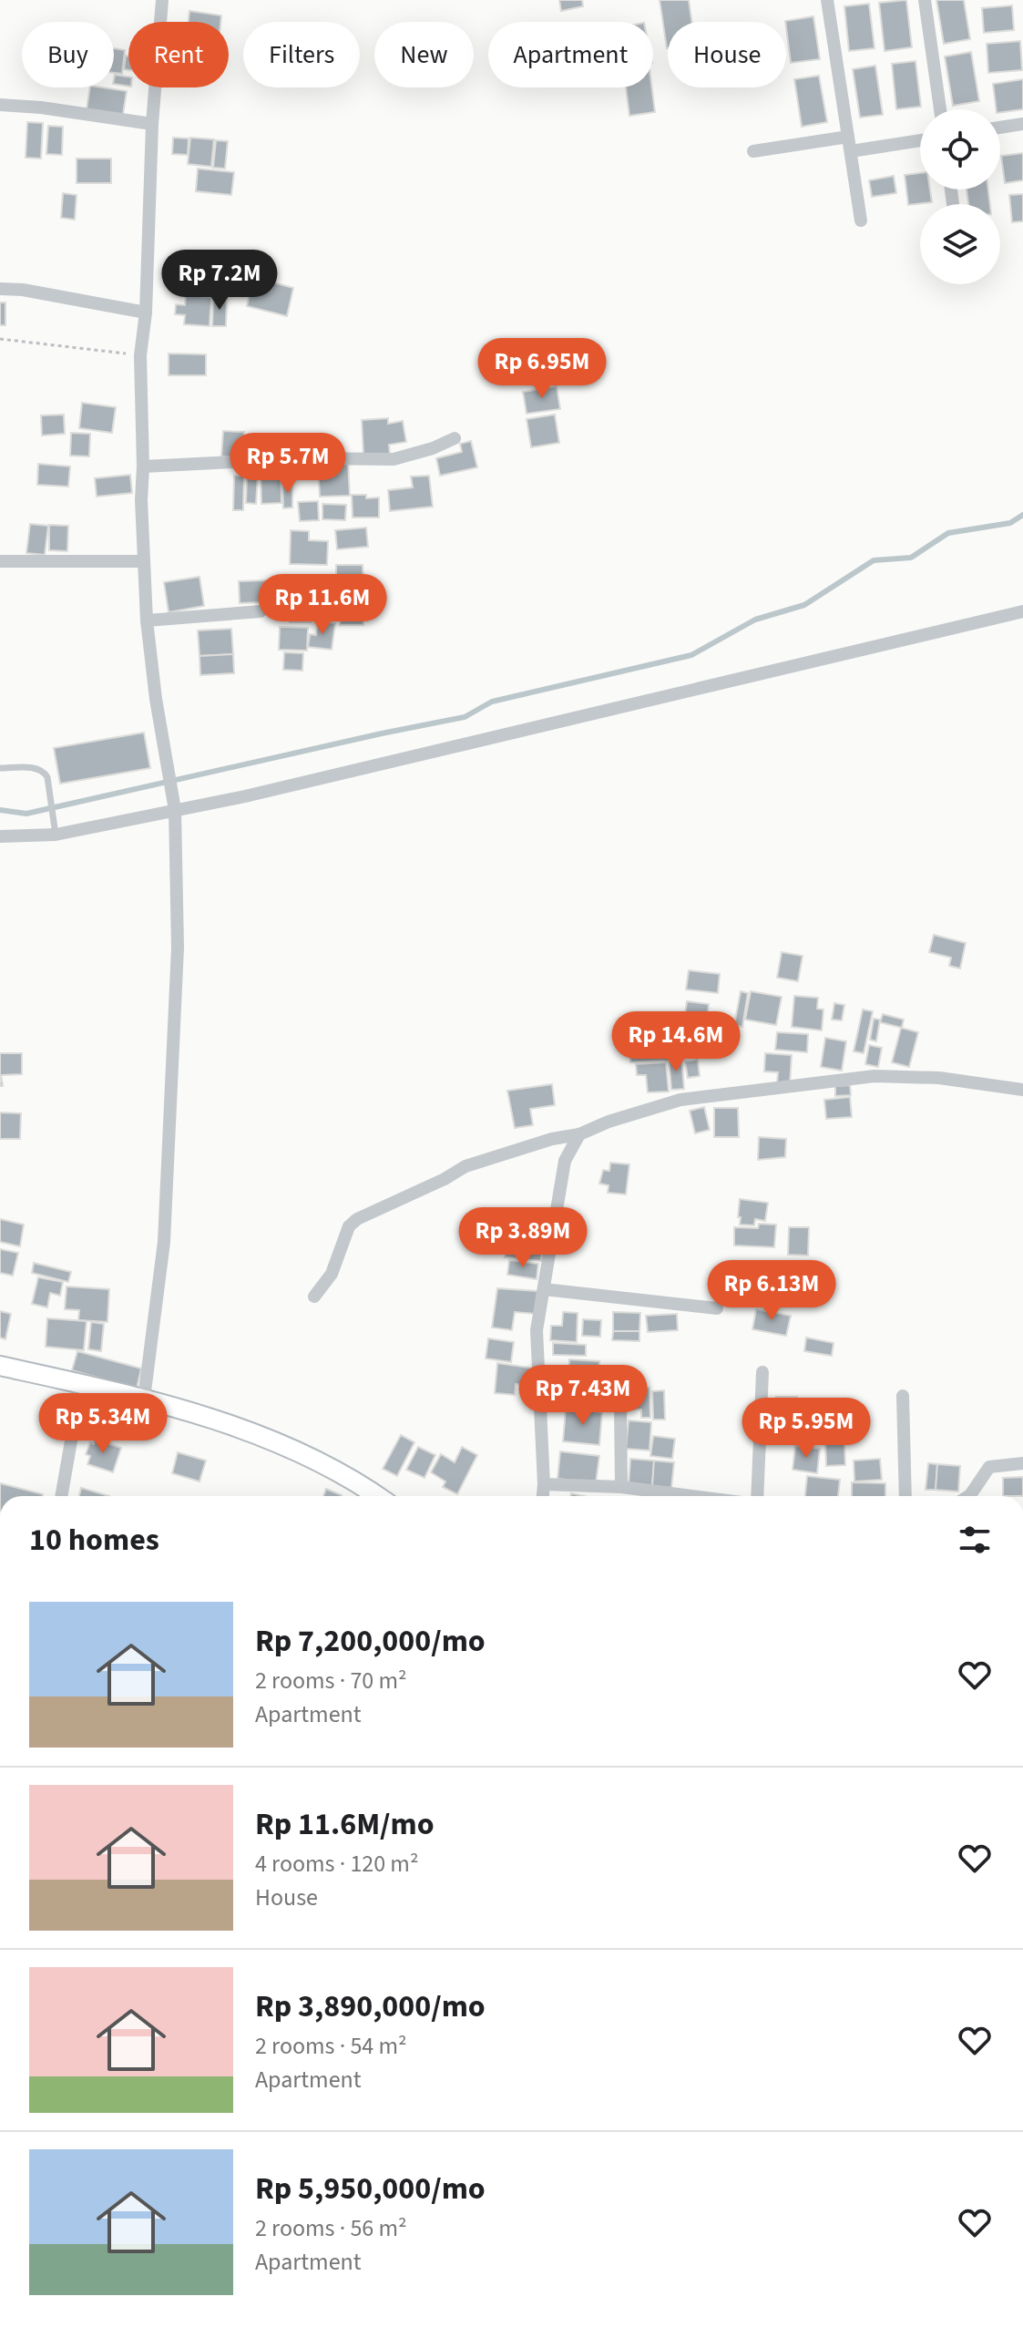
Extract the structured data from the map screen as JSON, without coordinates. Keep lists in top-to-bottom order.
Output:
{
  "page": {
    "chip": [
      "Buy",
      "Rent",
      "Filters",
      "New",
      "Apartment",
      "House"
    ],
    "price": [
      "Rp 7.2M",
      "Rp 6.95M",
      "Rp 5.7M",
      "Rp 11.6M",
      "Rp 14.6M",
      "Rp 3.89M",
      "Rp 6.13M",
      "Rp 7.43M",
      "Rp 5.34M",
      "Rp 5.95M"
    ],
    "heading": "10 homes",
    "list": [
      {
        "name": "Rp 7,200,000/mo",
        "note": "2 rooms · 70 m² · Apartment"
      },
      {
        "name": "Rp 11.6M/mo",
        "note": "4 rooms · 120 m² · House"
      },
      {
        "name": "Rp 3,890,000/mo",
        "note": "2 rooms · 54 m² · Apartment"
      },
      {
        "name": "Rp 5,950,000/mo",
        "note": "2 rooms · 56 m² · Apartment"
      }
    ]
  }
}
